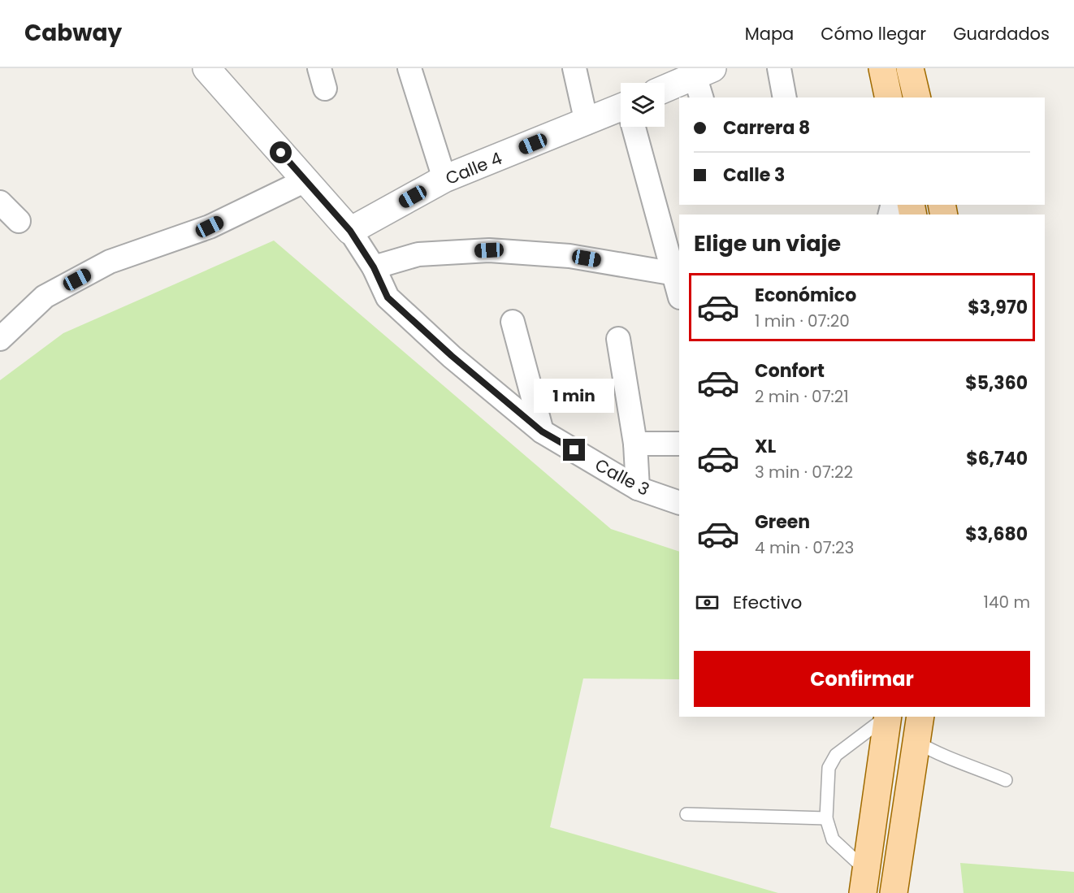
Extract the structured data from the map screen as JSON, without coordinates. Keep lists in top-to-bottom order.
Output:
{
  "streets": {
    "street": ["Calle 4", "Calle 3"]
  },
  "page": {
    "header": "Cabway",
    "nav": ["Mapa", "Cómo llegar", "Guardados"],
    "banner": ["Carrera 8", "Calle 3"],
    "heading": "Elige un viaje",
    "list": [
      {
        "name": "Económico",
        "note": "1 min · 07:20",
        "value": "$3,970"
      },
      {
        "name": "Confort",
        "note": "2 min · 07:21",
        "value": "$5,360"
      },
      {
        "name": "XL",
        "note": "3 min · 07:22",
        "value": "$6,740"
      },
      {
        "name": "Green",
        "note": "4 min · 07:23",
        "value": "$3,680"
      }
    ],
    "bubble": "1 min",
    "pay": ["Efectivo", "140 m"],
    "buttons": "Confirmar"
  }
}
